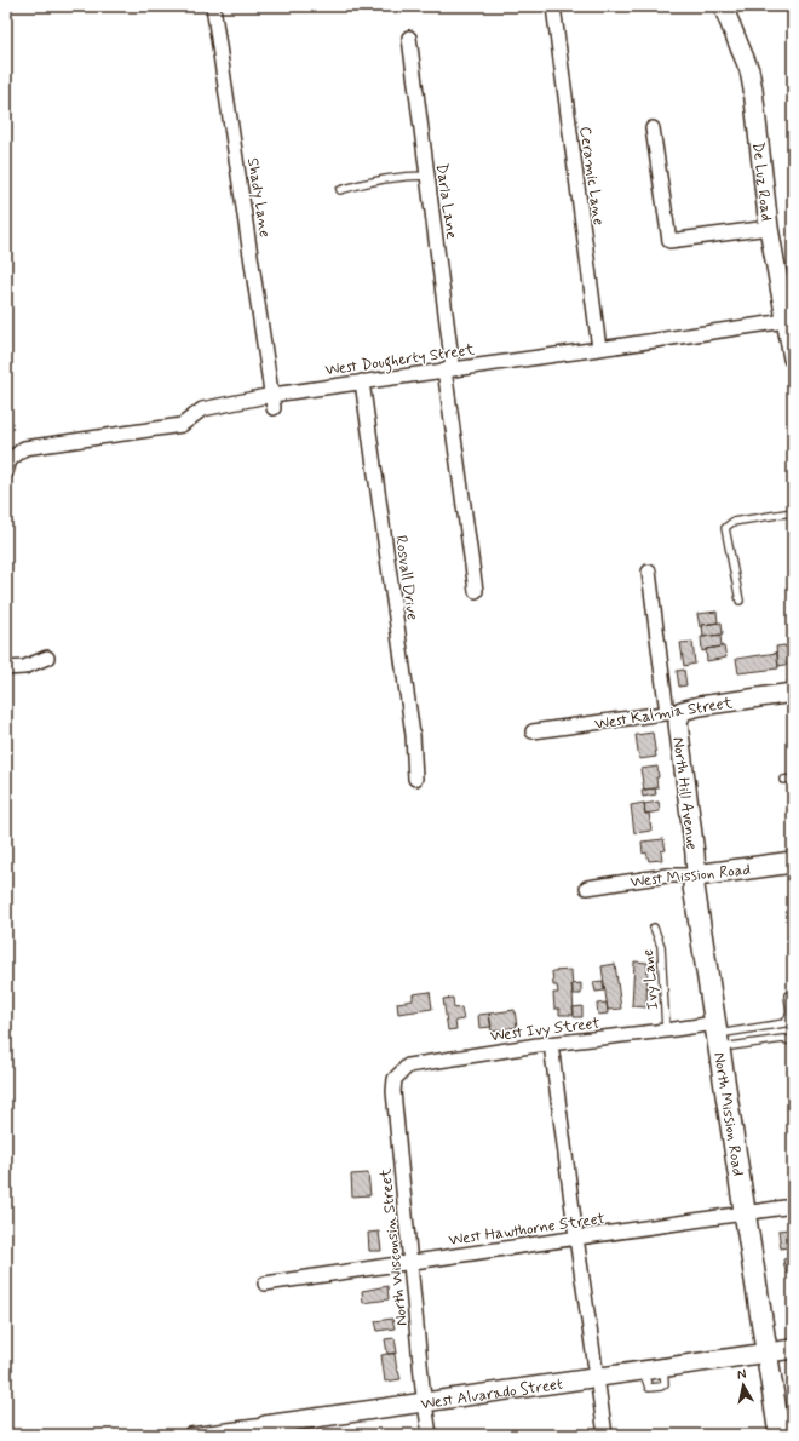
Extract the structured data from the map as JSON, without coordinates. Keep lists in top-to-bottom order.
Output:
{
  "streets": {
    "main road": ["West Mission Road", "North Mission Road"],
    "street": [
      "Ceramic Lane",
      "De Luz Road",
      "Shady Lane",
      "Darla Lane",
      "West Dougherty Street",
      "Rosvall Drive",
      "West Kalmia Street",
      "North Hill Avenue",
      "West Ivy Street",
      "West Hawthorne Street",
      "North Wisconsin Street",
      "West Alvarado Street"
    ],
    "lane": ["Ivy Lane"]
  },
  "crossings": [
    ["Ceramic Lane", "West Dougherty Street"],
    ["De Luz Road", "West Dougherty Street"],
    ["Shady Lane", "West Dougherty Street"],
    ["Darla Lane", "West Dougherty Street"],
    ["West Dougherty Street", "Rosvall Drive"],
    ["West Kalmia Street", "North Hill Avenue"],
    ["North Hill Avenue", "West Mission Road"],
    ["North Hill Avenue", "North Mission Road"],
    ["West Mission Road", "North Mission Road"],
    ["Ivy Lane", "West Ivy Street"],
    ["West Ivy Street", "North Mission Road"],
    ["West Ivy Street", "North Wisconsin Street"],
    ["North Mission Road", "West Hawthorne Street"],
    ["North Mission Road", "West Alvarado Street"],
    ["West Hawthorne Street", "North Wisconsin Street"],
    ["North Wisconsin Street", "West Alvarado Street"]
  ],
  "north": "top"
}
